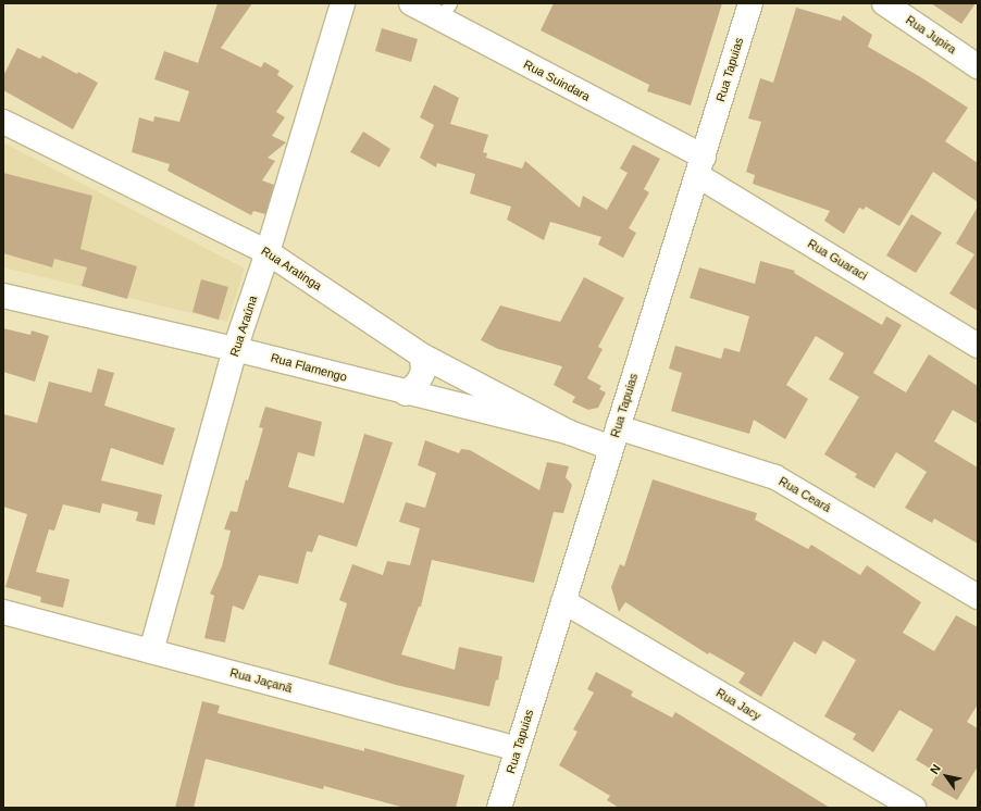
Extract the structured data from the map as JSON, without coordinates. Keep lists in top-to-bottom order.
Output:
{
  "streets": {
    "street": [
      "Rua Jupira",
      "Rua Tapuias",
      "Rua Suindara",
      "Rua Guaraci",
      "Rua Aratinga",
      "Rua Araúna",
      "Rua Flamengo",
      "Rua Ceará",
      "Rua Jaçanã",
      "Rua Jacy"
    ]
  },
  "crossings": [
    ["Rua Tapuias", "Rua Suindara"],
    ["Rua Tapuias", "Rua Guaraci"],
    ["Rua Tapuias", "Rua Flamengo"],
    ["Rua Tapuias", "Rua Ceará"],
    ["Rua Tapuias", "Rua Jaçanã"],
    ["Rua Tapuias", "Rua Jacy"],
    ["Rua Suindara", "Rua Guaraci"],
    ["Rua Aratinga", "Rua Araúna"],
    ["Rua Aratinga", "Rua Flamengo"],
    ["Rua Araúna", "Rua Flamengo"],
    ["Rua Araúna", "Rua Jaçanã"],
    ["Rua Flamengo", "Rua Ceará"]
  ],
  "north": "top left"
}
